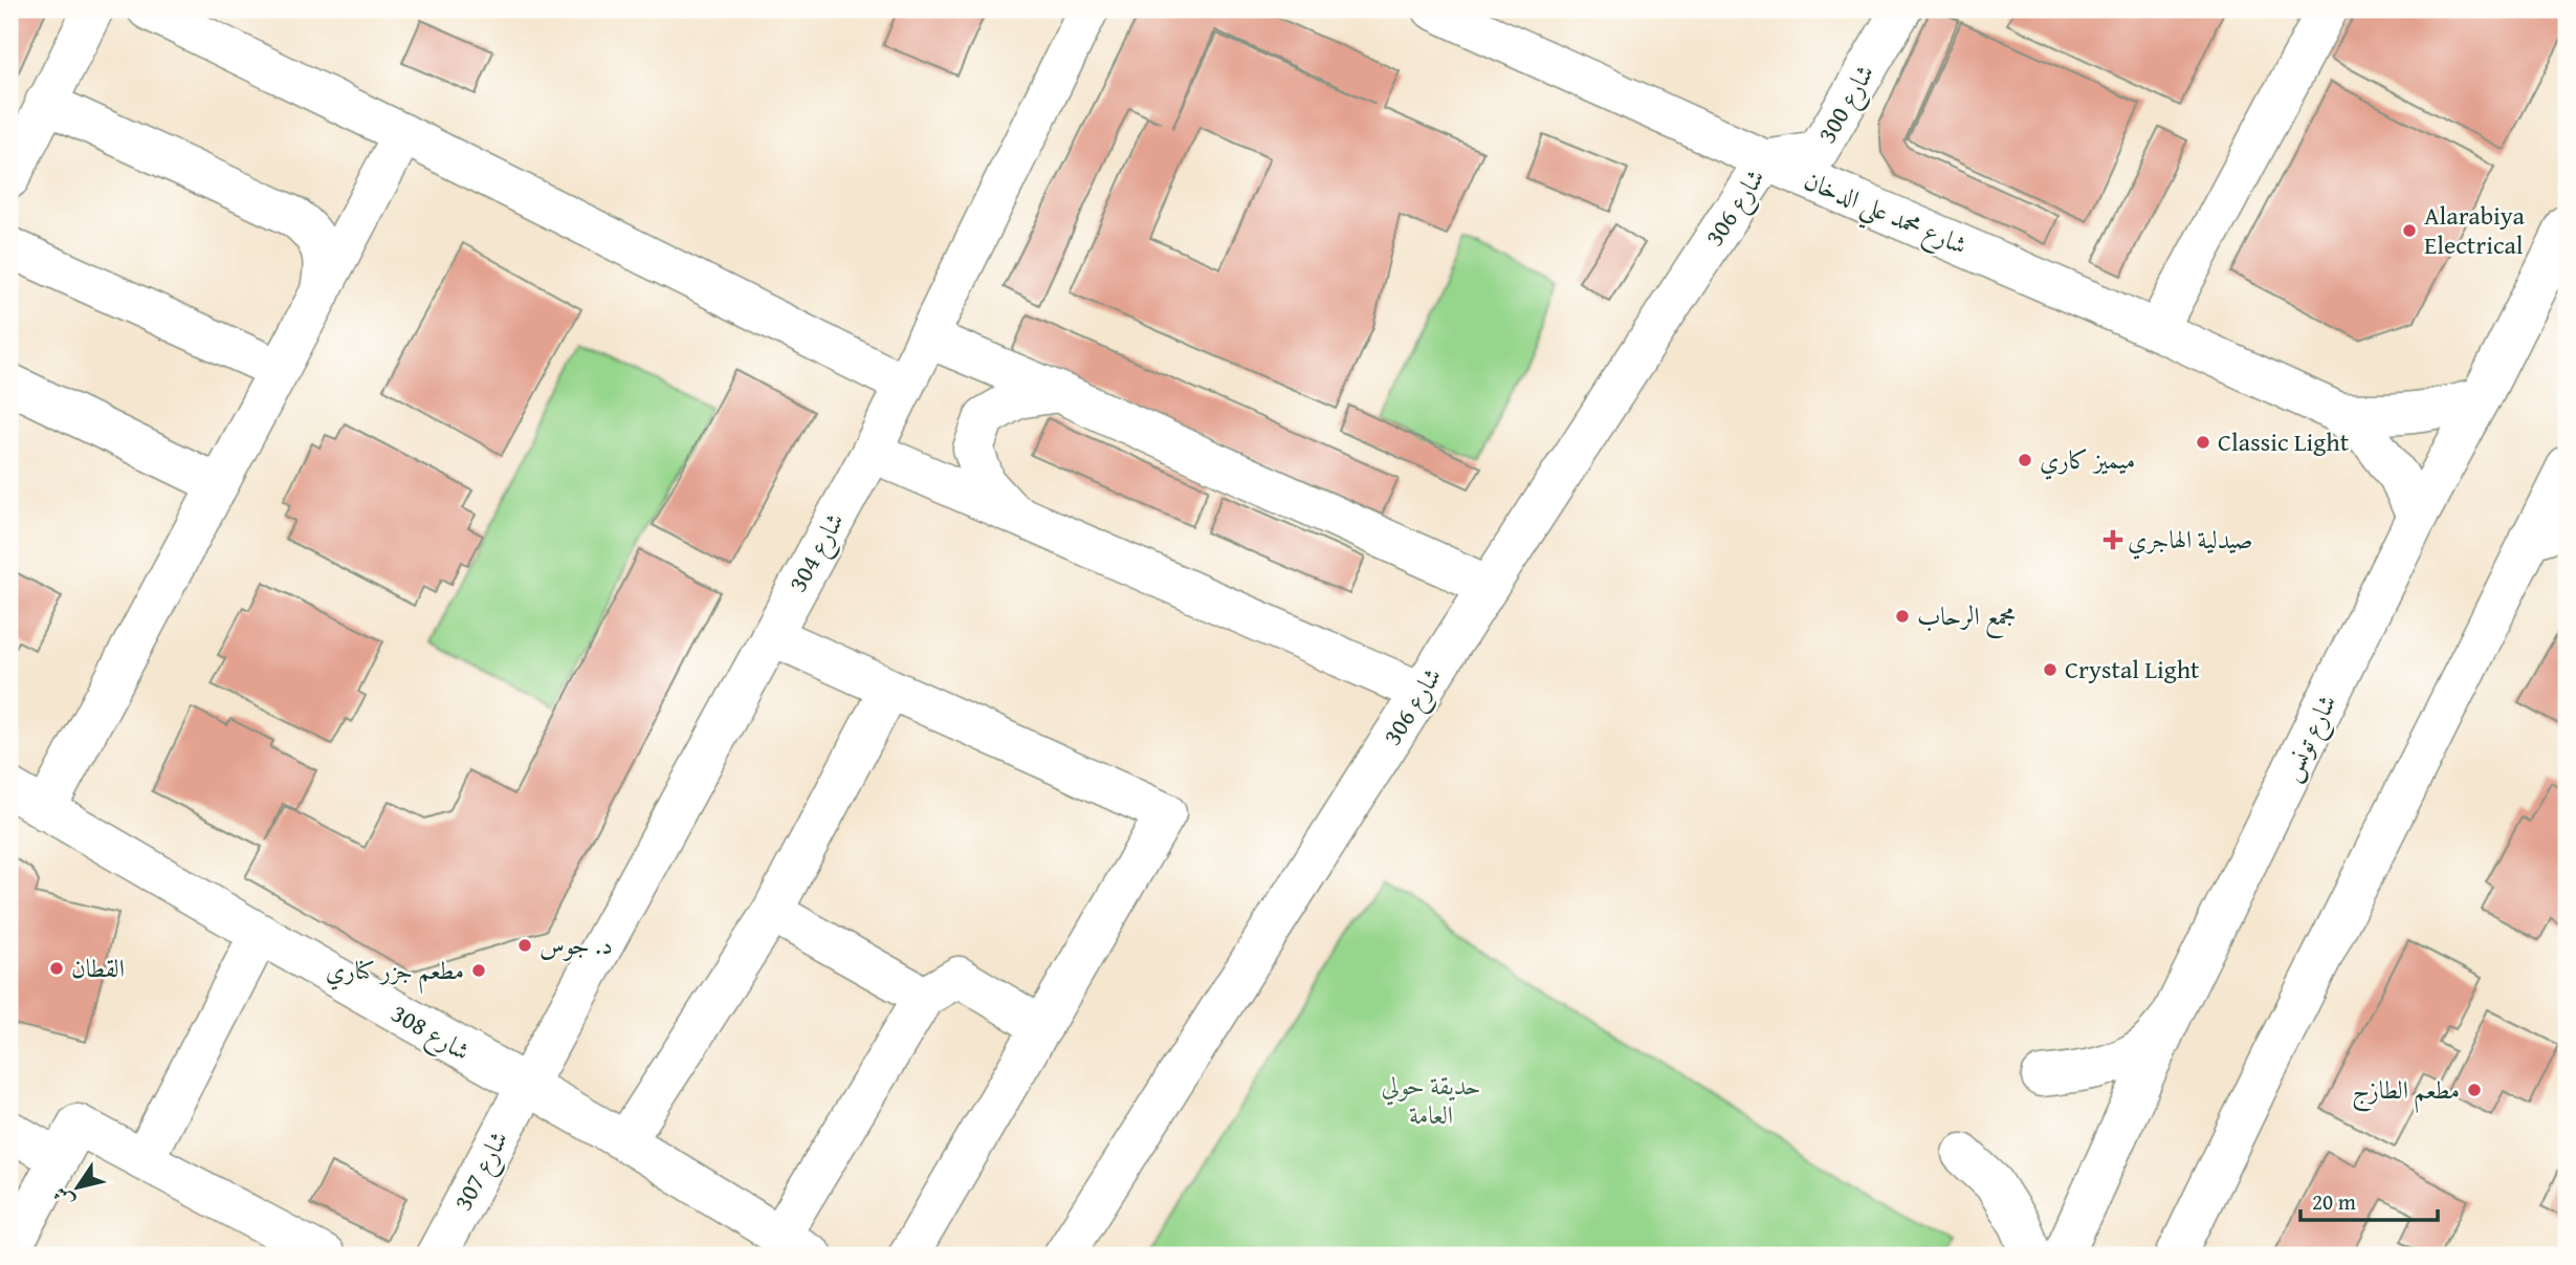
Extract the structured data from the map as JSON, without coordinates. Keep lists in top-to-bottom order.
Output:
{
  "streets": {
    "street": [
      "شارع 300",
      "شارع 306",
      "شارع محمد علي الدخان",
      "شارع 304",
      "شارع تونس",
      "شارع 308",
      "شارع 307"
    ]
  },
  "crossings": [
    ["شارع 300", "شارع 306"],
    ["شارع 300", "شارع محمد علي الدخان"],
    ["شارع 306", "شارع محمد علي الدخان"],
    ["شارع محمد علي الدخان", "شارع تونس"],
    ["شارع 304", "شارع 308"],
    ["شارع 304", "شارع 307"],
    ["شارع 308", "شارع 307"]
  ],
  "parks": ["حديقة حولي العامة"],
  "places": {
    "other": [
      "Alarabiya Electrical",
      "Classic Light",
      "ميميز كاري",
      "مجمع الرحاب",
      "Crystal Light",
      "د. جوس",
      "القطان",
      "مطعم جزر كناري",
      "مطعم الطازج"
    ],
    "health": ["صيدلية الهاجري"]
  },
  "scale_bar": "20 m",
  "north": "bottom left"
}
